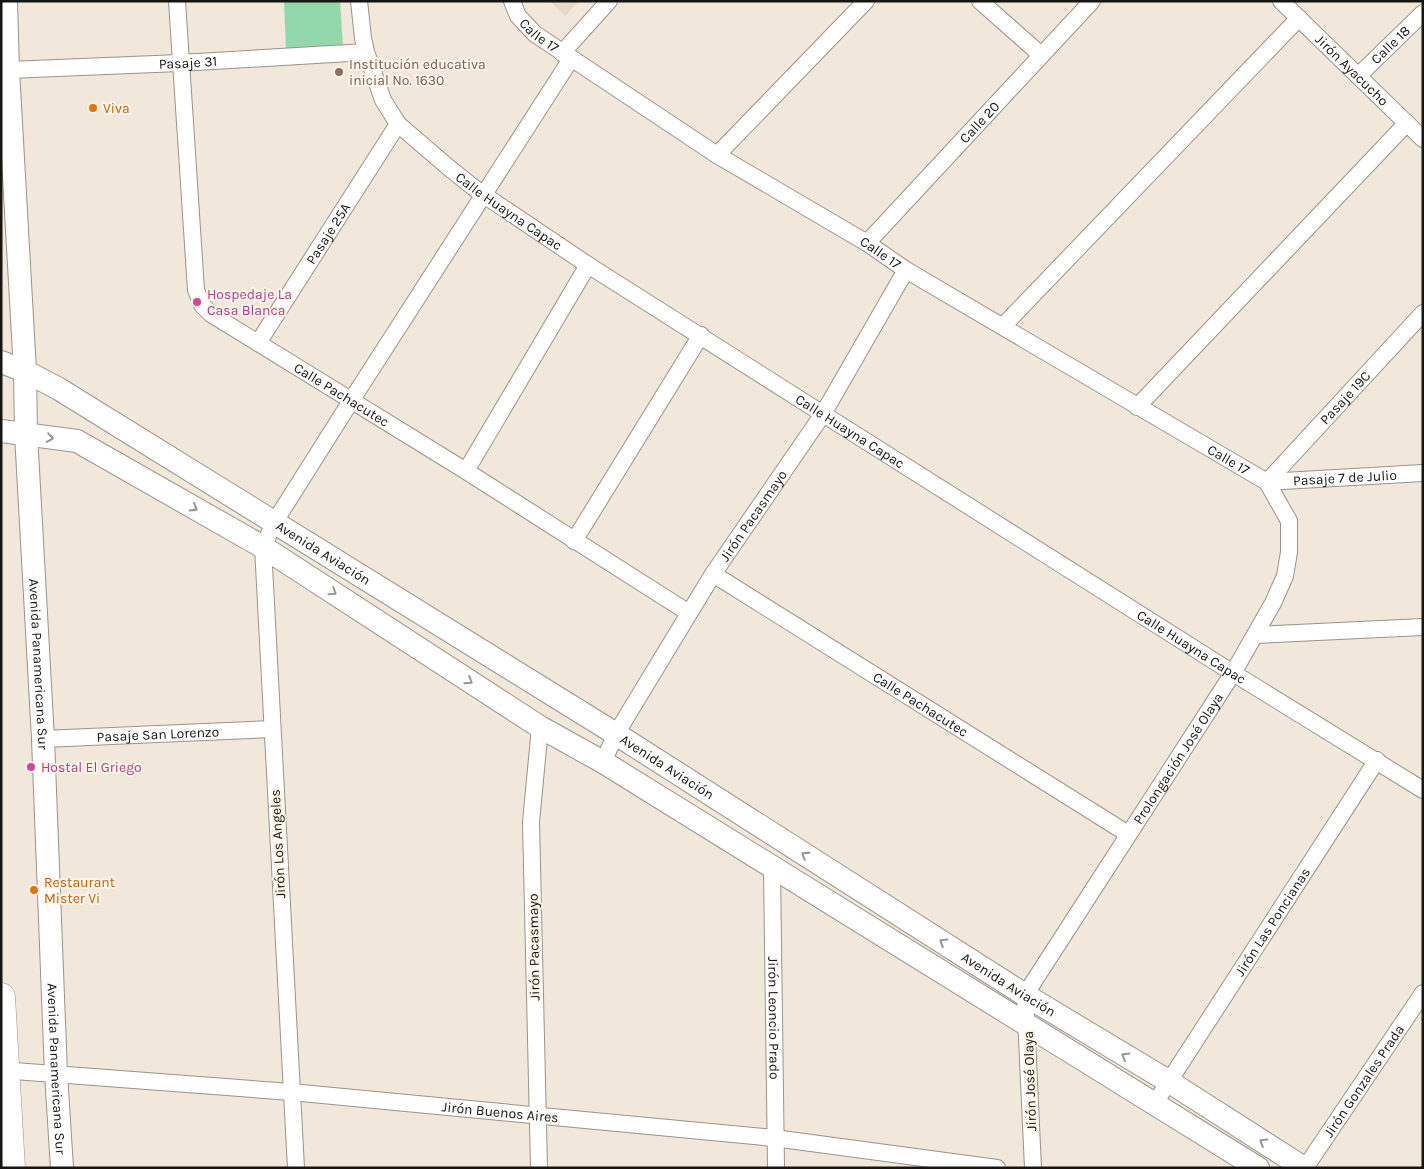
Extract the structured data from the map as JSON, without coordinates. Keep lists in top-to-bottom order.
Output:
{
  "streets": {
    "street": [
      "Calle 17",
      "Calle 18",
      "Pasaje 31",
      "Jirón Ayacucho",
      "Calle 20",
      "Calle Huayna Capac",
      "Pasaje 25A",
      "Calle Pachacutec",
      "Pasaje 19C",
      "Pasaje 7 de Julio",
      "Jirón Pacasmayo",
      "Avenida Aviación",
      "Avenida Panamericana Sur",
      "Pasaje San Lorenzo",
      "Prolongación José Olaya",
      "Jirón Los Angeles",
      "Jirón Las Poncianas",
      "Jirón Leoncio Prado",
      "Jirón José Olaya",
      "Jirón Gonzales Prada",
      "Jirón Buenos Aires"
    ]
  },
  "crossings": [
    ["Calle 17", "Calle 20"],
    ["Calle 17", "Pasaje 19C"],
    ["Calle 17", "Pasaje 7 de Julio"],
    ["Calle 17", "Jirón Pacasmayo"],
    ["Calle 17", "Prolongación José Olaya"],
    ["Calle 17", "Jirón Los Angeles"],
    ["Calle 18", "Jirón Ayacucho"],
    ["Pasaje 31", "Calle Huayna Capac"],
    ["Pasaje 31", "Calle Pachacutec"],
    ["Pasaje 31", "Avenida Panamericana Sur"],
    ["Calle Huayna Capac", "Pasaje 25A"],
    ["Calle Huayna Capac", "Jirón Pacasmayo"],
    ["Calle Huayna Capac", "Prolongación José Olaya"],
    ["Calle Huayna Capac", "Jirón Los Angeles"],
    ["Calle Huayna Capac", "Jirón Las Poncianas"],
    ["Pasaje 25A", "Calle Pachacutec"],
    ["Calle Pachacutec", "Jirón Pacasmayo"],
    ["Calle Pachacutec", "Prolongación José Olaya"],
    ["Calle Pachacutec", "Jirón Los Angeles"],
    ["Pasaje 19C", "Pasaje 7 de Julio"],
    ["Pasaje 19C", "Prolongación José Olaya"],
    ["Pasaje 7 de Julio", "Prolongación José Olaya"],
    ["Jirón Pacasmayo", "Avenida Aviación"],
    ["Jirón Pacasmayo", "Jirón Buenos Aires"],
    ["Avenida Aviación", "Avenida Panamericana Sur"],
    ["Avenida Aviación", "Prolongación José Olaya"],
    ["Avenida Aviación", "Jirón Los Angeles"],
    ["Avenida Aviación", "Jirón Las Poncianas"],
    ["Avenida Aviación", "Jirón Leoncio Prado"],
    ["Avenida Aviación", "Jirón José Olaya"],
    ["Avenida Aviación", "Jirón Gonzales Prada"],
    ["Avenida Panamericana Sur", "Pasaje San Lorenzo"],
    ["Avenida Panamericana Sur", "Jirón Buenos Aires"],
    ["Pasaje San Lorenzo", "Jirón Los Angeles"],
    ["Prolongación José Olaya", "Jirón José Olaya"],
    ["Jirón Los Angeles", "Jirón Buenos Aires"],
    ["Jirón Leoncio Prado", "Jirón Buenos Aires"]
  ],
  "places": [
    "Institución educativa inicial No. 1630",
    "Viva",
    "Hospedaje La Casa Blanca",
    "Hostal El Griego",
    "Restaurant Mister Vi"
  ]
}
